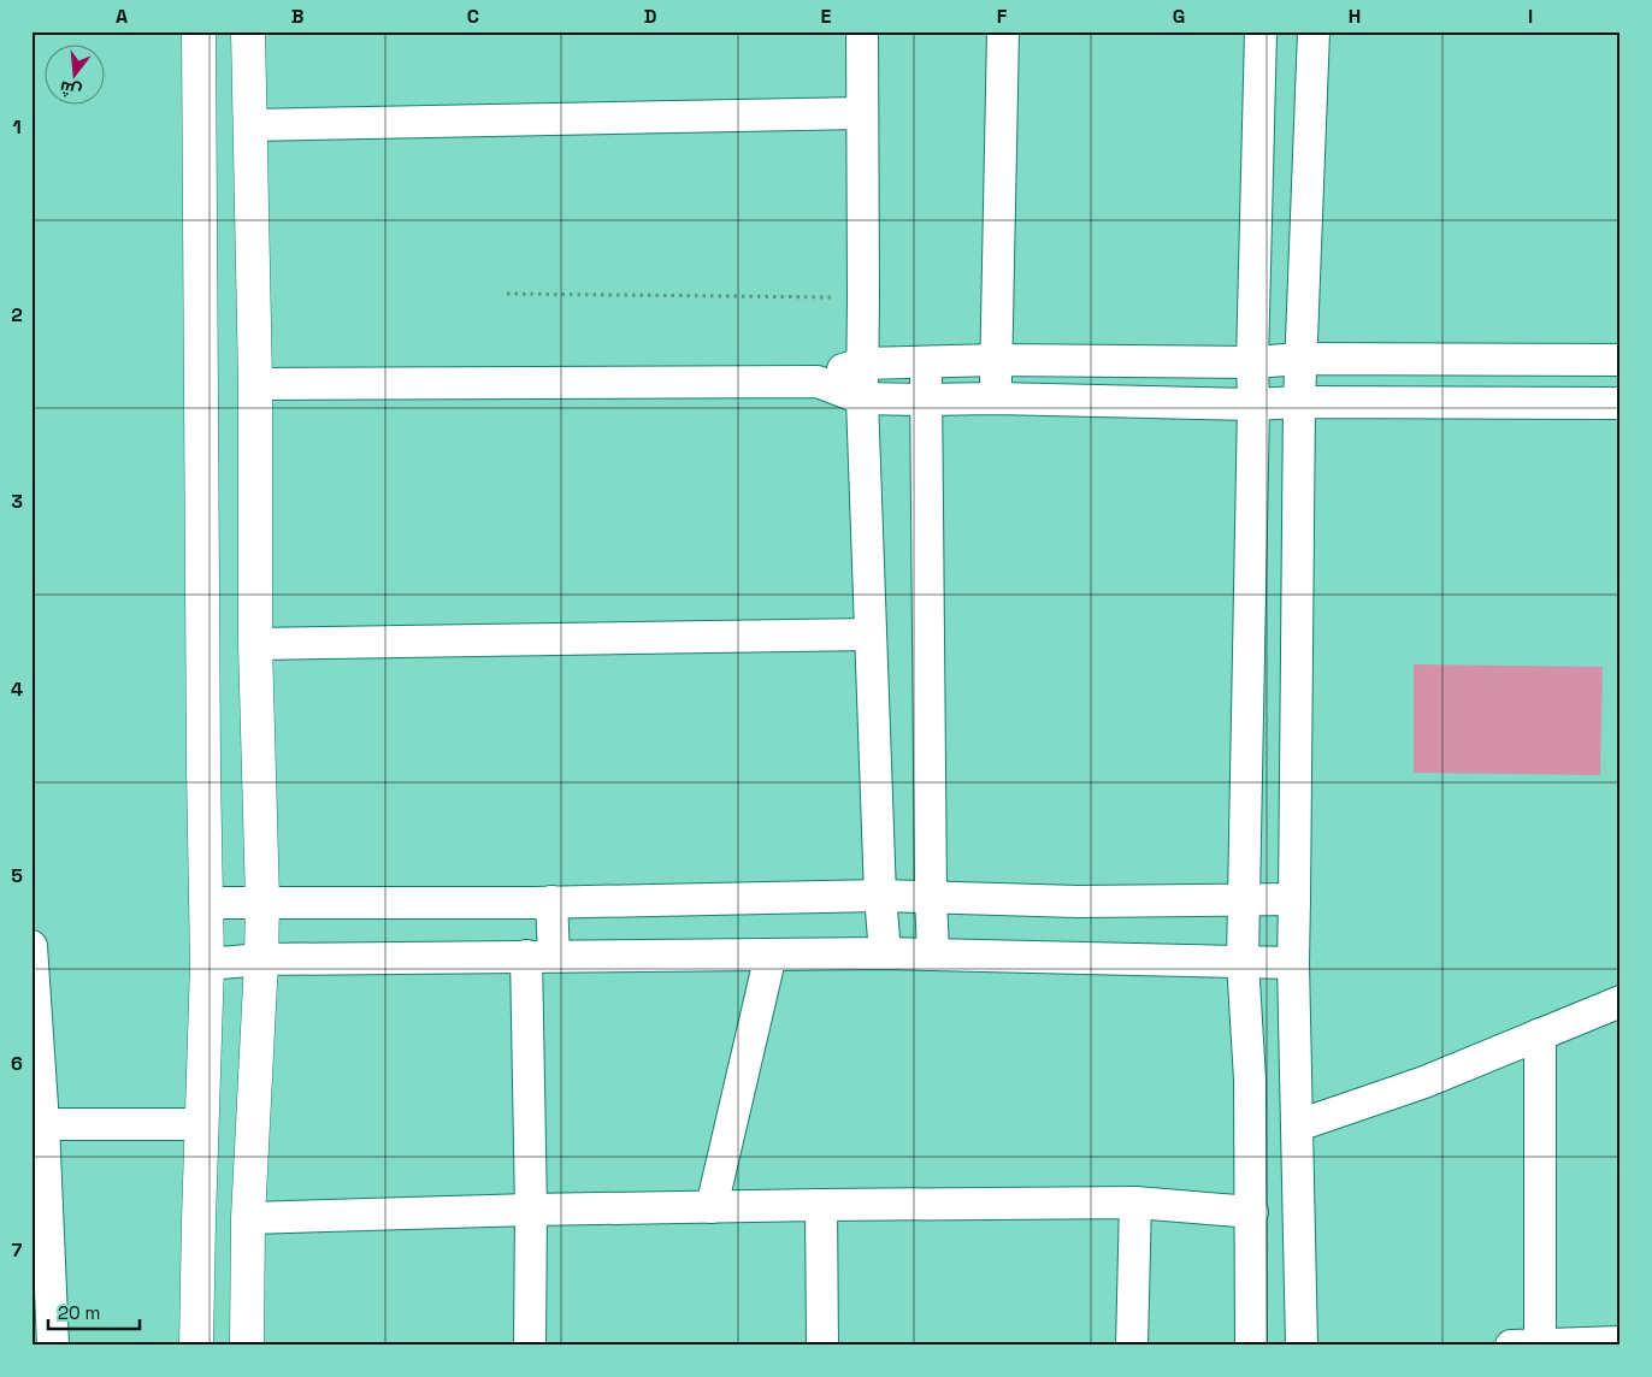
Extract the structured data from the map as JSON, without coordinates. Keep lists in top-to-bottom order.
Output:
{
  "scale_bar": "20 m",
  "north": "bottom",
  "grid": {
    "columns": [
      "A",
      "B",
      "C",
      "D",
      "E",
      "F",
      "G",
      "H",
      "I"
    ],
    "rows": [
      "1",
      "2",
      "3",
      "4",
      "5",
      "6",
      "7"
    ]
  }
}
